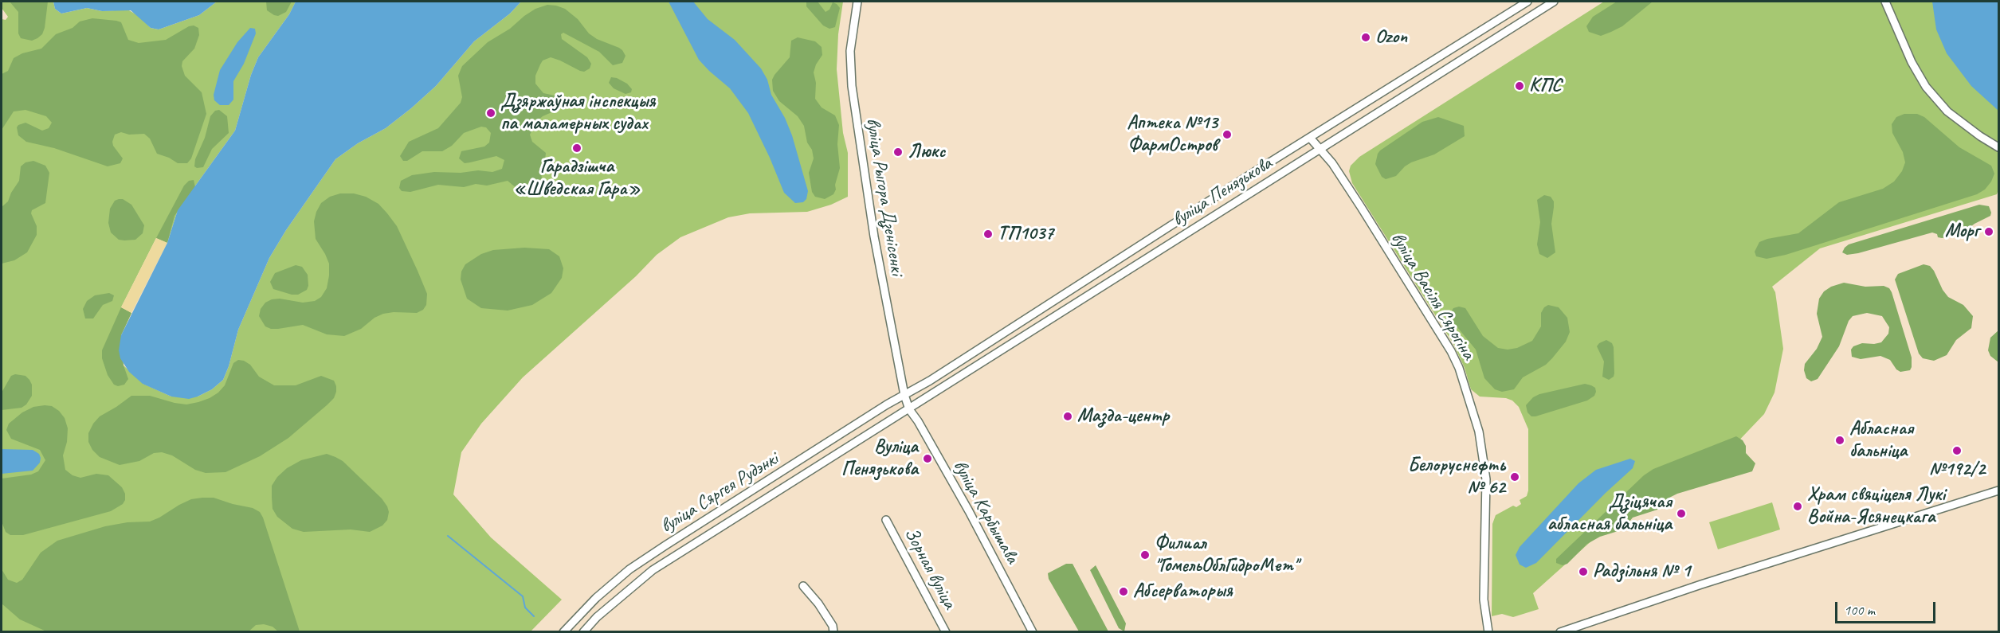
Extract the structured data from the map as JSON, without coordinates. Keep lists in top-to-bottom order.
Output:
{
  "streets": {
    "street": [
      "вуліца Пенязькова",
      "вуліца Рыгора Дзенісенкі",
      "вуліца Васіля Сярогіна",
      "вуліца Сяргея Рудэнкі",
      "вуліца Карбышава",
      "Зорная вуліца"
    ]
  },
  "crossings": [
    ["вуліца Пенязькова", "вуліца Рыгора Дзенісенкі"],
    ["вуліца Пенязькова", "вуліца Васіля Сярогіна"],
    ["вуліца Пенязькова", "вуліца Сяргея Рудэнкі"],
    ["вуліца Пенязькова", "вуліца Карбышава"],
    ["вуліца Рыгора Дзенісенкі", "вуліца Сяргея Рудэнкі"],
    ["вуліца Рыгора Дзенісенкі", "вуліца Карбышава"],
    ["вуліца Сяргея Рудэнкі", "вуліца Карбышава"]
  ],
  "places": [
    "Ozon",
    "КПС",
    "Дзяржаўная інспекцыя па маламерных судах",
    "Аптека №13 ФармОстров",
    "Гарадзішча «Шведская Гара»",
    "Люкс",
    "Морг",
    "ТП1037",
    "Мазда-центр",
    "Абласная бальніца",
    "№192/2",
    "Вуліца Пенязькова",
    "Белоруснефть № 62",
    "Храм свяціцеля Лукі Война-Ясянецкага",
    "Дзіцячая абласная бальніца",
    "Филиал \"ГомельОблГидроМет\"",
    "Радзільня № 1",
    "Абсерваторыя"
  ],
  "scale_bar": "100 m"
}
